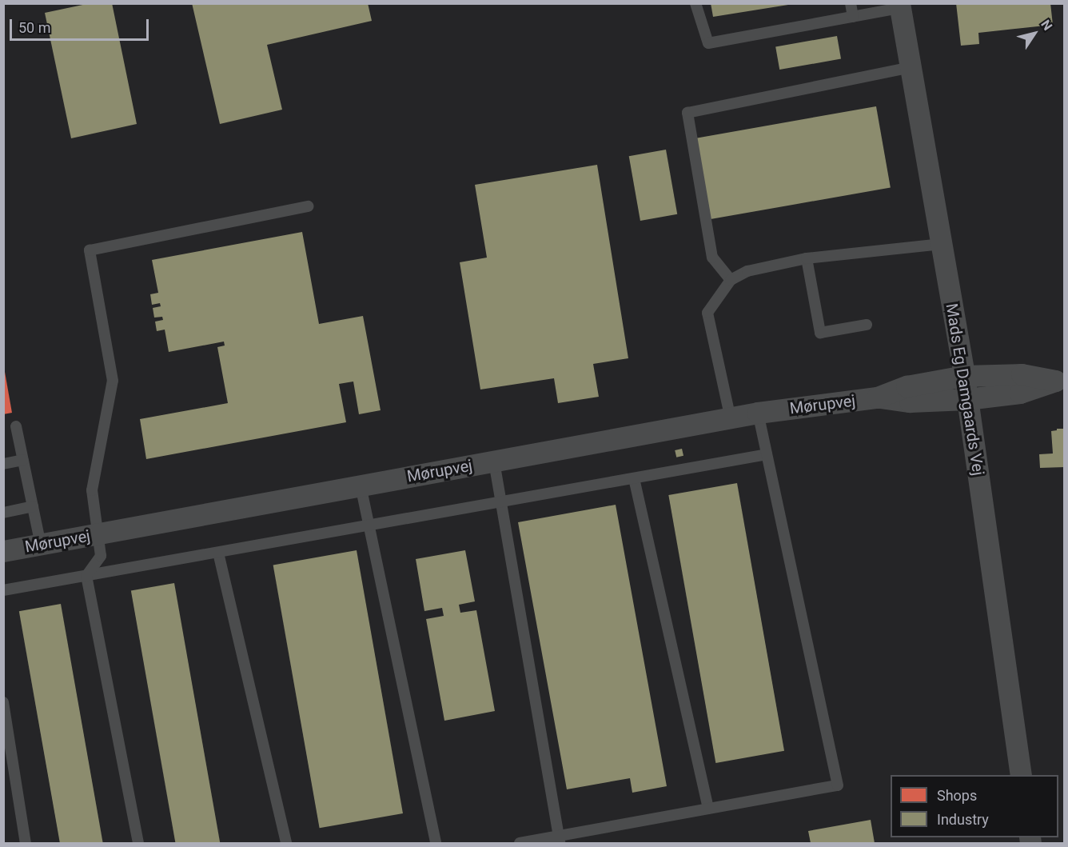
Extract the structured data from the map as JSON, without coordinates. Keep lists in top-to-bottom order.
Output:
{
  "streets": {
    "street": ["Mads Eg Damgaards Vej", "Mørupvej"]
  },
  "crossings": [
    ["Mads Eg Damgaards Vej", "Mørupvej"]
  ],
  "legend": ["Shops", "Industry"],
  "scale_bar": "50 m",
  "north": "top right"
}
